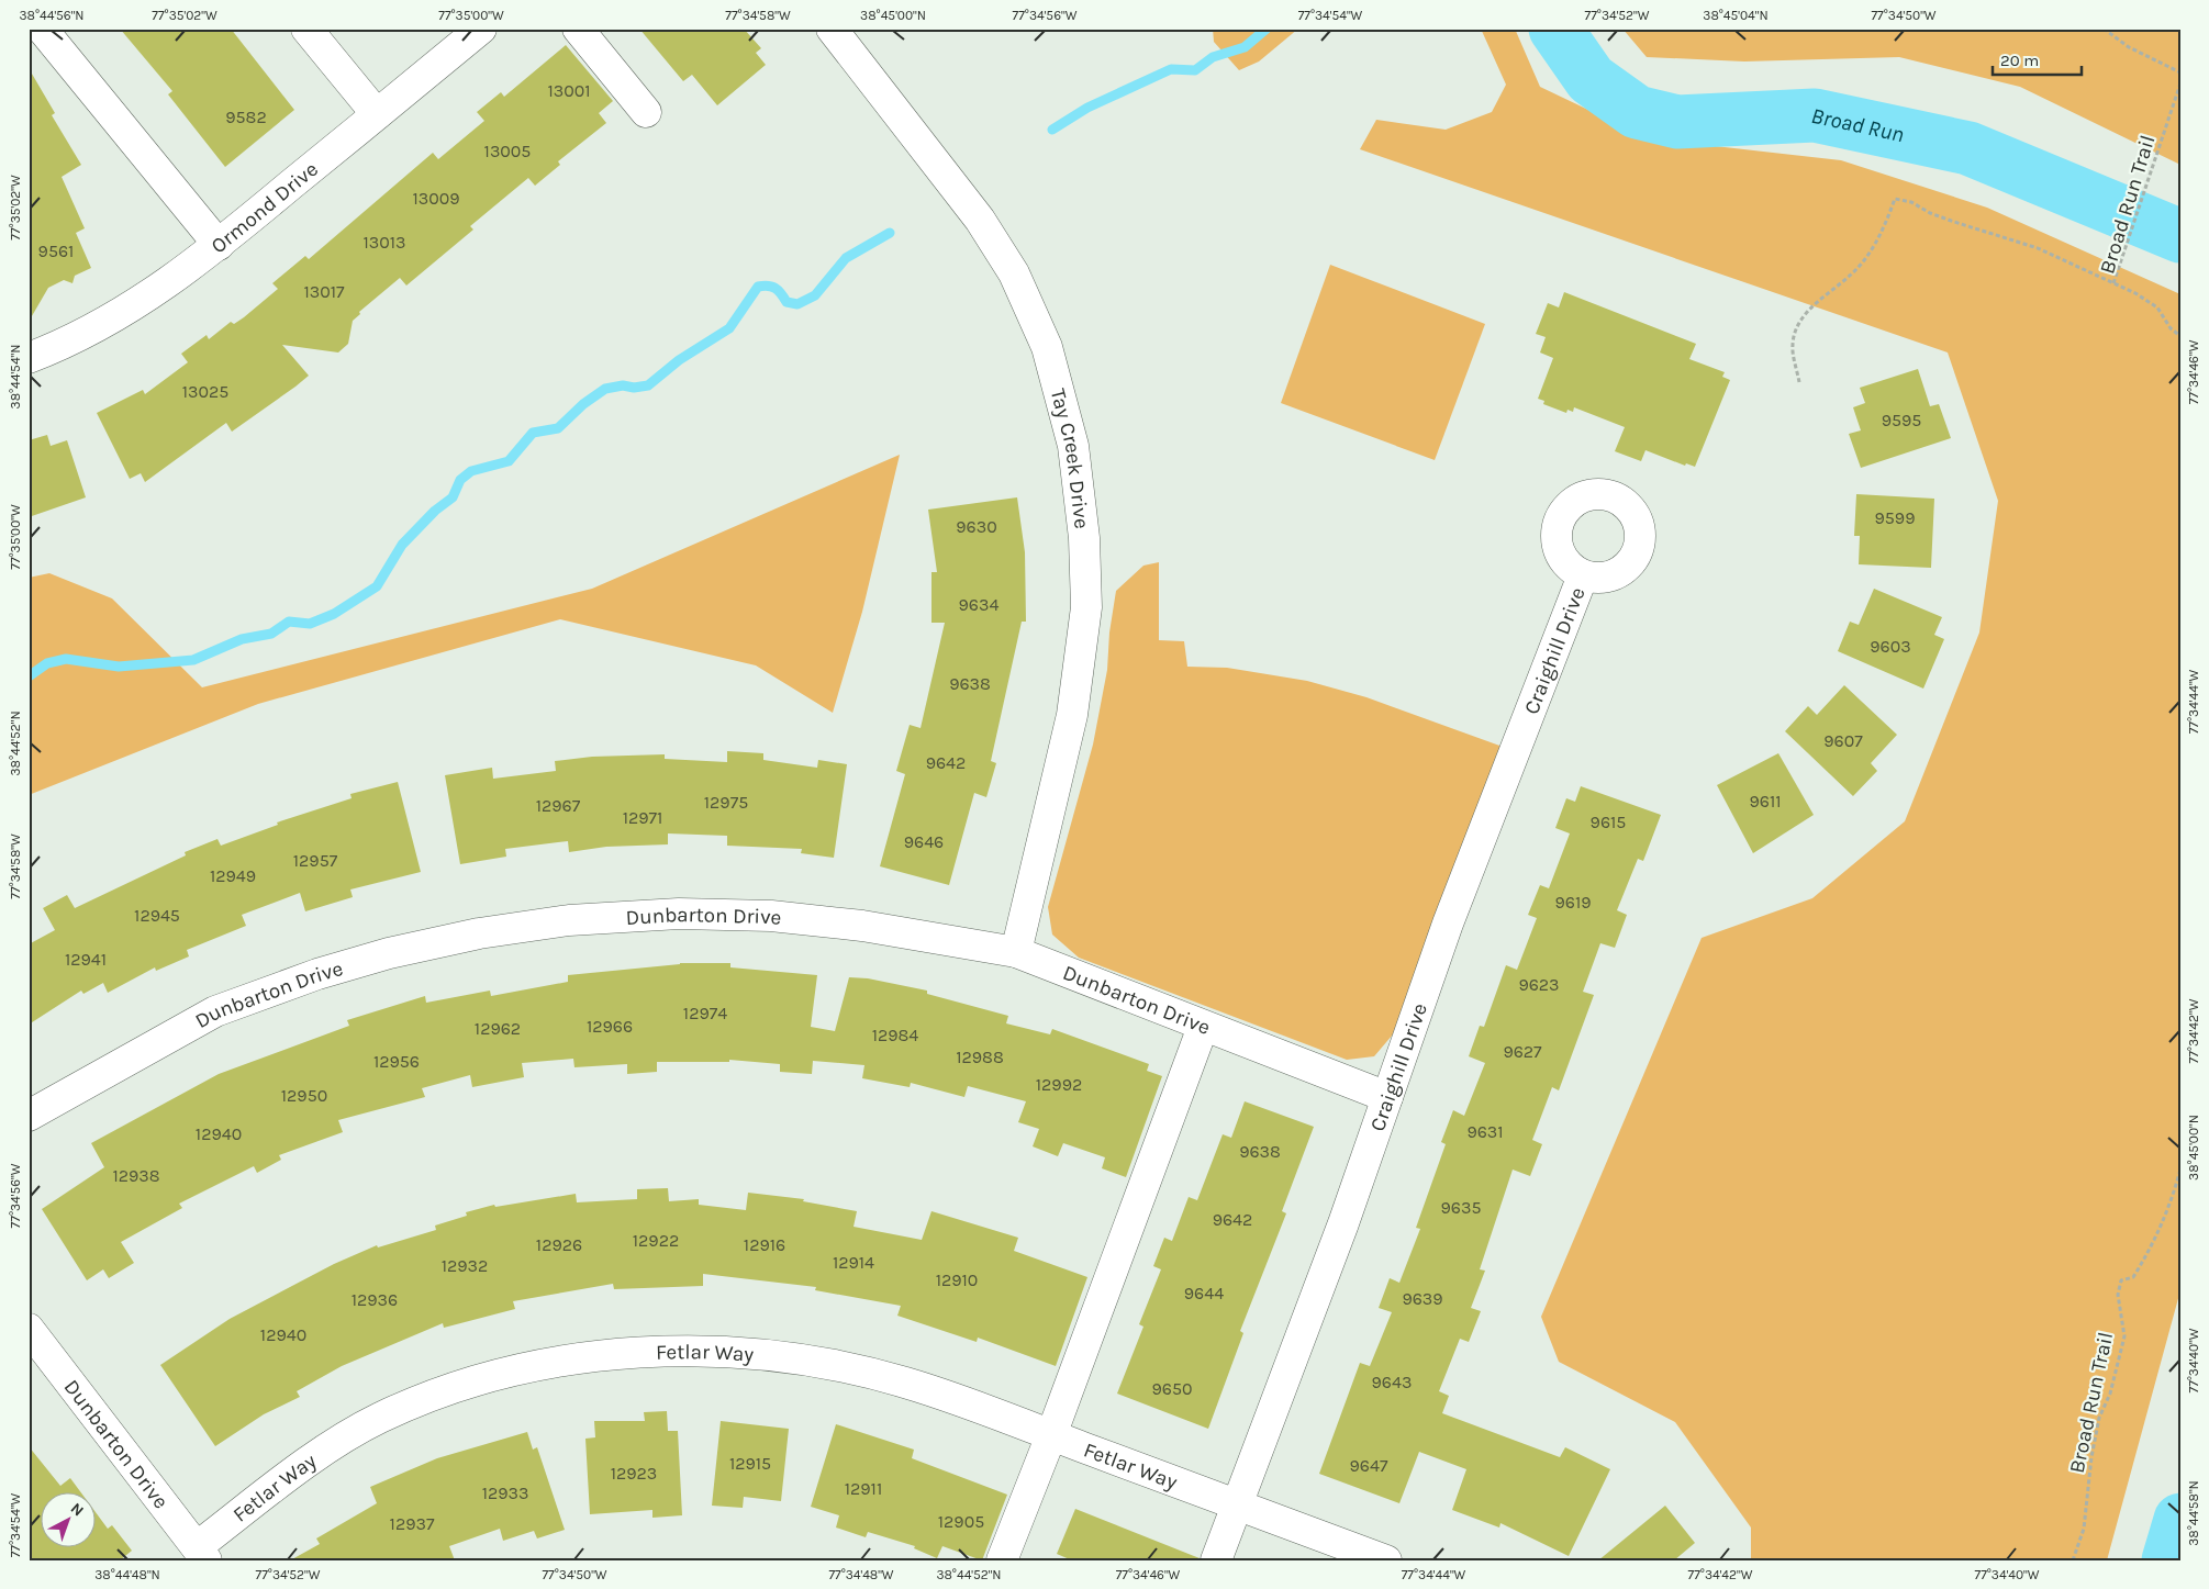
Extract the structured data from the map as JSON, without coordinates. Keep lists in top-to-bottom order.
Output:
{
  "streets": {
    "street": [
      "Ormond Drive",
      "Tay Creek Drive",
      "Craighill Drive",
      "Dunbarton Drive",
      "Fetlar Way"
    ],
    "path": ["Broad Run Trail"]
  },
  "crossings": [
    ["Tay Creek Drive", "Dunbarton Drive"],
    ["Craighill Drive", "Dunbarton Drive"],
    ["Craighill Drive", "Fetlar Way"],
    ["Dunbarton Drive", "Fetlar Way"]
  ],
  "water": ["Broad Run"],
  "house_numbers": [
    "13001",
    "9582",
    "13005",
    "13009",
    "13013",
    "9561",
    "13017",
    "13025",
    "9595",
    "9599",
    "9630",
    "9634",
    "9603",
    "9638",
    "9607",
    "9642",
    "9611",
    "12975",
    "12967",
    "12971",
    "9615",
    "9646",
    "12957",
    "12949",
    "9619",
    "12945",
    "12941",
    "9623",
    "12974",
    "12966",
    "12962",
    "12984",
    "9627",
    "12988",
    "12956",
    "12992",
    "12950",
    "9631",
    "12940",
    "9638",
    "12938",
    "9635",
    "9642",
    "12922",
    "12926",
    "12916",
    "12914",
    "12932",
    "12910",
    "9644",
    "9639",
    "12936",
    "12940",
    "9643",
    "9650",
    "12915",
    "9647",
    "12923",
    "12911",
    "12933",
    "12905",
    "12937"
  ],
  "scale_bar": "20 m",
  "north": "top right",
  "coordinates": [
    "38°44'56\"N",
    "77°35'02\"W",
    "77°35'00\"W",
    "77°34'58\"W",
    "38°45'00\"N",
    "77°34'56\"W",
    "77°34'54\"W",
    "77°34'52\"W",
    "38°45'04\"N",
    "77°34'50\"W",
    "77°34'46\"W",
    "38°44'54\"N",
    "77°34'44\"W",
    "38°44'52\"N",
    "77°34'42\"W",
    "77°34'40\"W",
    "38°44'58\"N",
    "38°44'48\"N",
    "77°34'48\"W"
  ]
}
